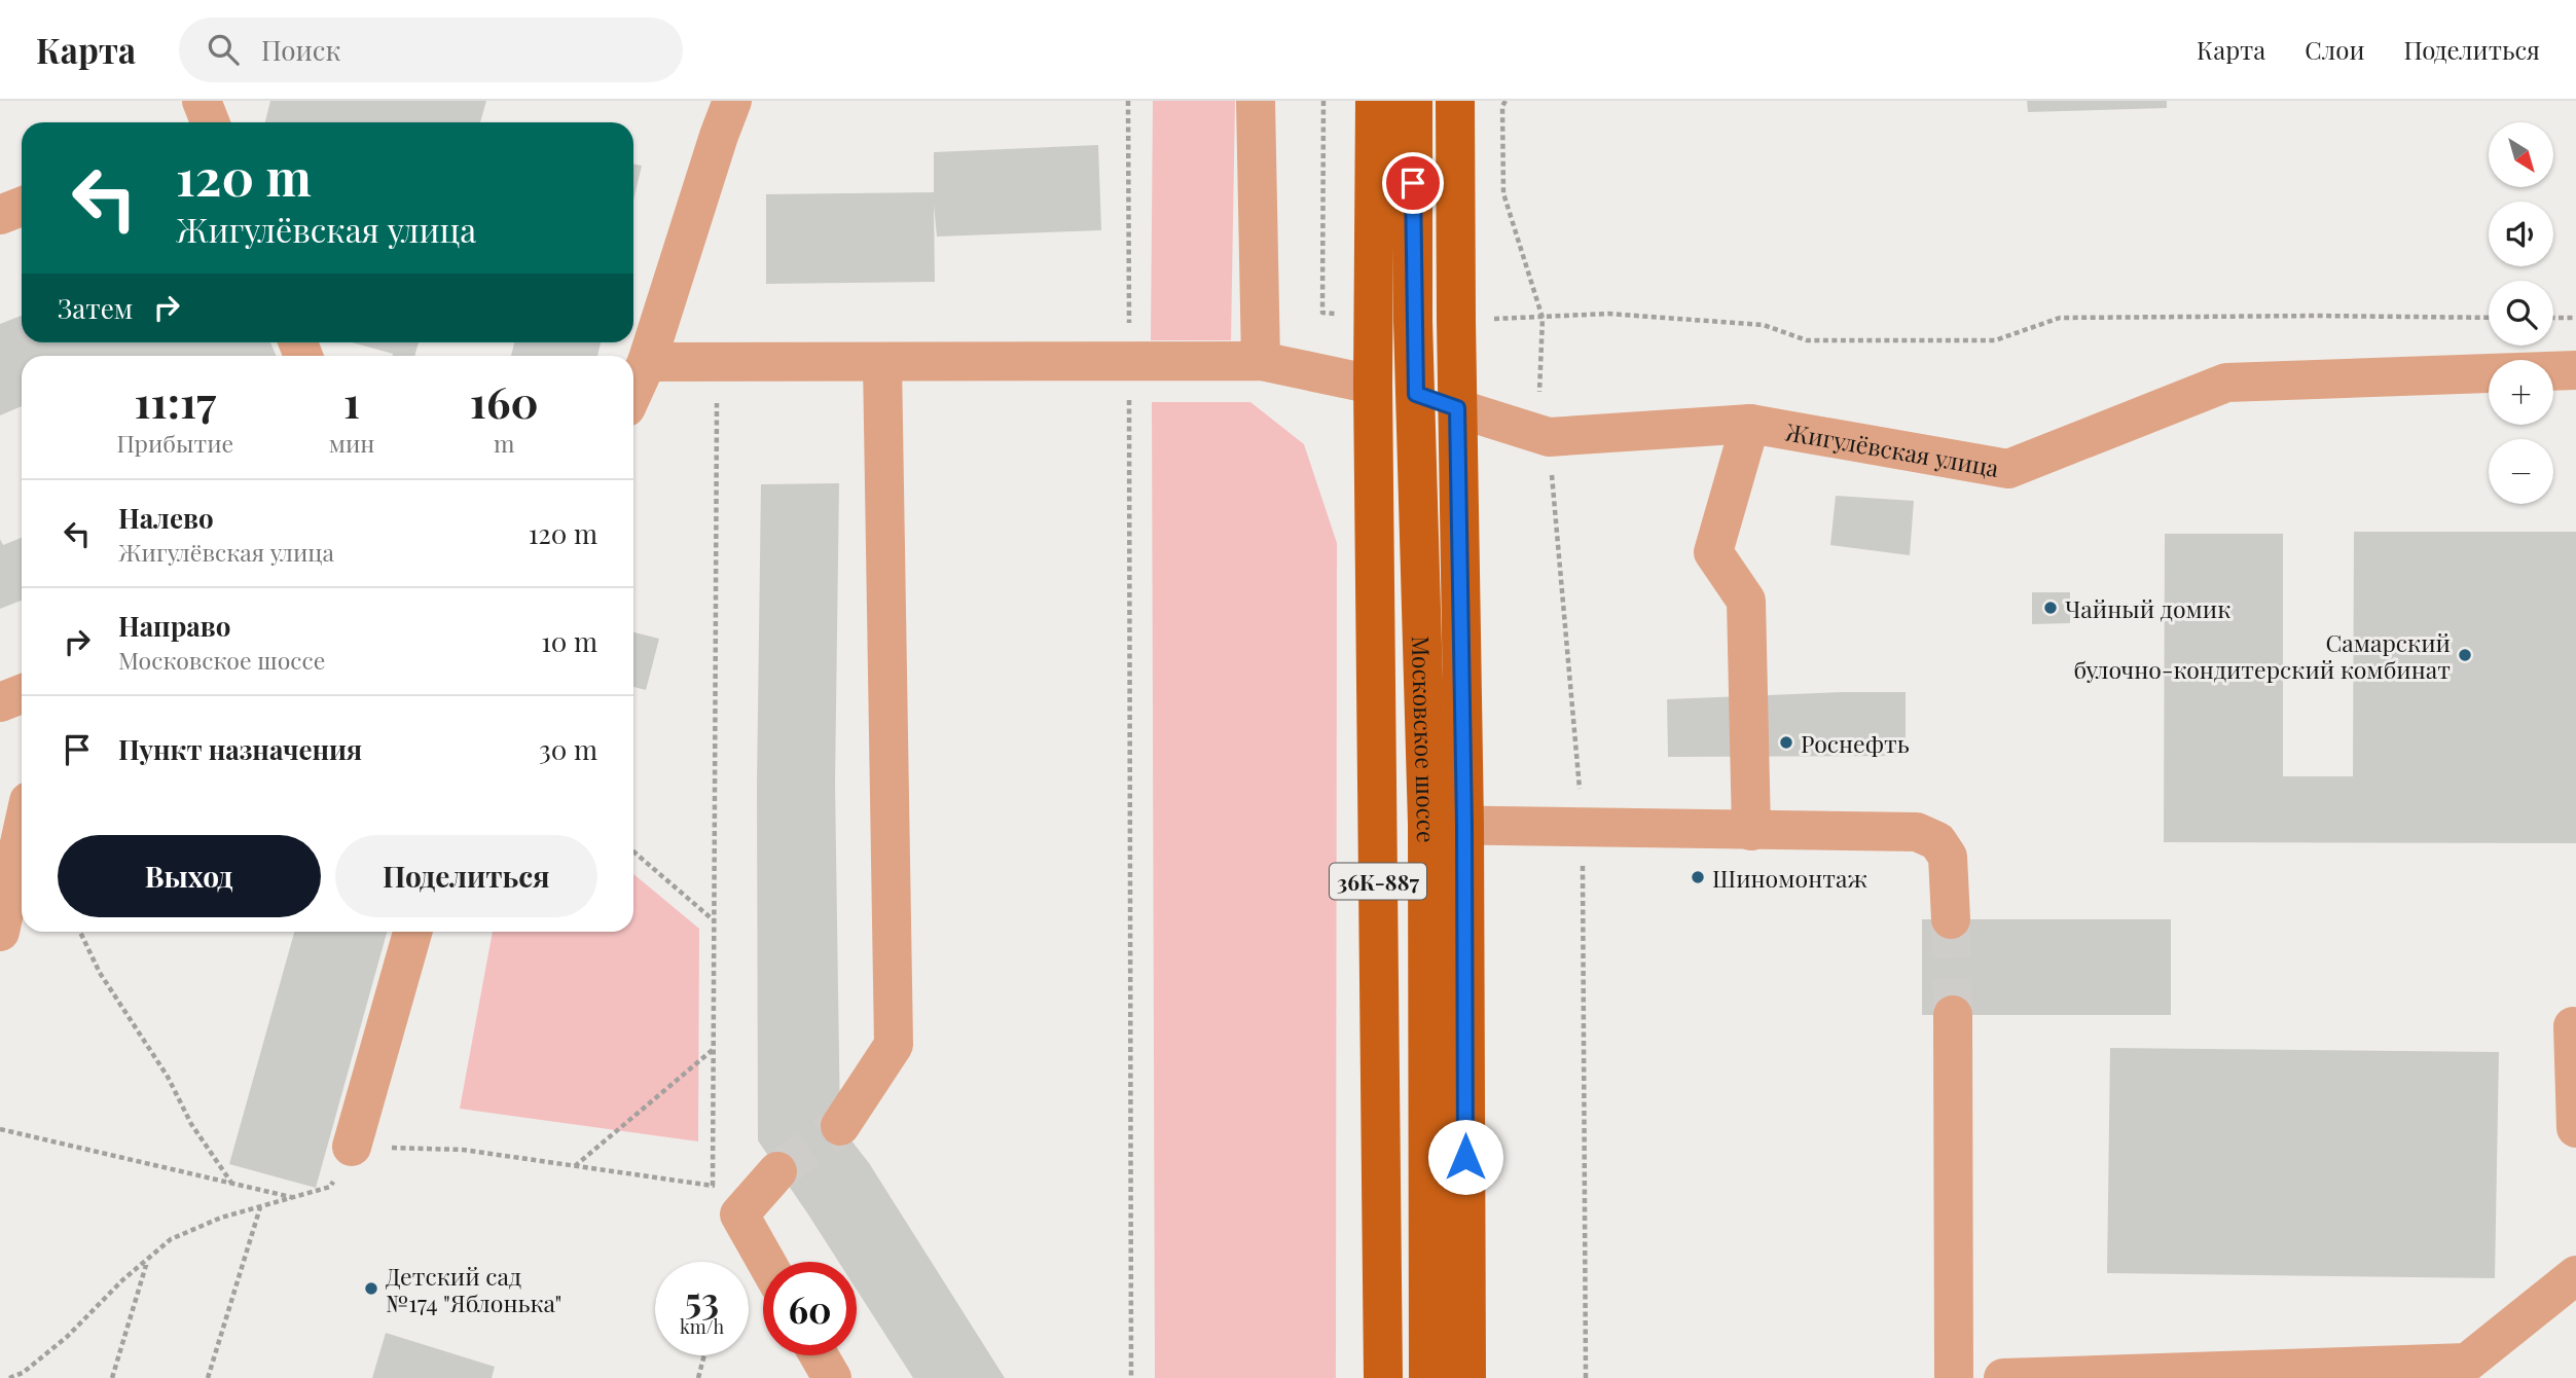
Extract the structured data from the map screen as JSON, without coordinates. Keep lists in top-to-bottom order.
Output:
{
  "streets": {
    "main road": ["Жигулёвская улица", "Московское шоссе", "36К-887"]
  },
  "crossings": [
    ["Жигулёвская улица", "Московское шоссе"]
  ],
  "places": [
    "Чайный домик",
    "Самарский булочно-кондитерский комбинат",
    "Роснефть",
    "Шиномонтаж",
    "Детский сад №174 \"Яблонька\""
  ],
  "north": "bottom right",
  "page": {
    "header": "Карта",
    "search": "Поиск",
    "nav": ["Карта", "Слои", "Поделиться"],
    "map_buttons": ["+", "−"],
    "turn": ["120 m", "Жигулёвская улица"],
    "then": "Затем",
    "eta": [
      "11:17",
      "Прибытие",
      "1",
      "мин",
      "160",
      "m"
    ],
    "list": [
      {
        "name": "Налево",
        "note": "Жигулёвская улица",
        "value": "120 m"
      },
      {
        "name": "Направо",
        "note": "Московское шоссе",
        "value": "10 m"
      },
      {
        "name": "Пункт назначения",
        "value": "30 m"
      }
    ],
    "buttons": ["Выход", "Поделиться"],
    "speed": "53 km/h",
    "limit": "60"
  }
}
